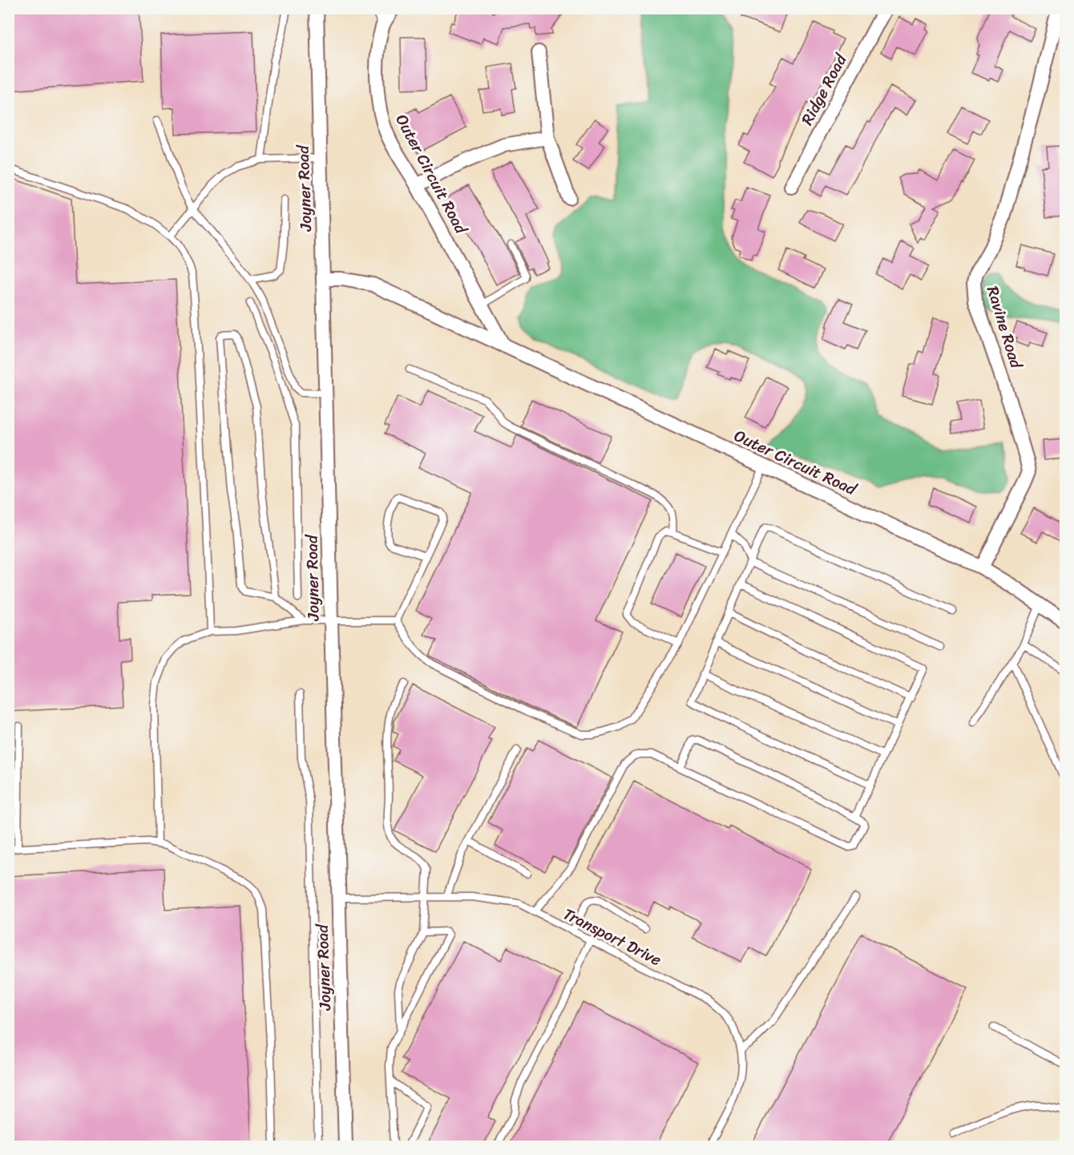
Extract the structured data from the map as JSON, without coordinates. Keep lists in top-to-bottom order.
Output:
{
  "streets": {
    "street": [
      "Ridge Road",
      "Outer Circuit Road",
      "Joyner Road",
      "Ravine Road"
    ],
    "lane": ["Transport Drive"]
  },
  "crossings": [
    ["Outer Circuit Road", "Joyner Road"],
    ["Outer Circuit Road", "Ravine Road"],
    ["Joyner Road", "Transport Drive"]
  ]
}
